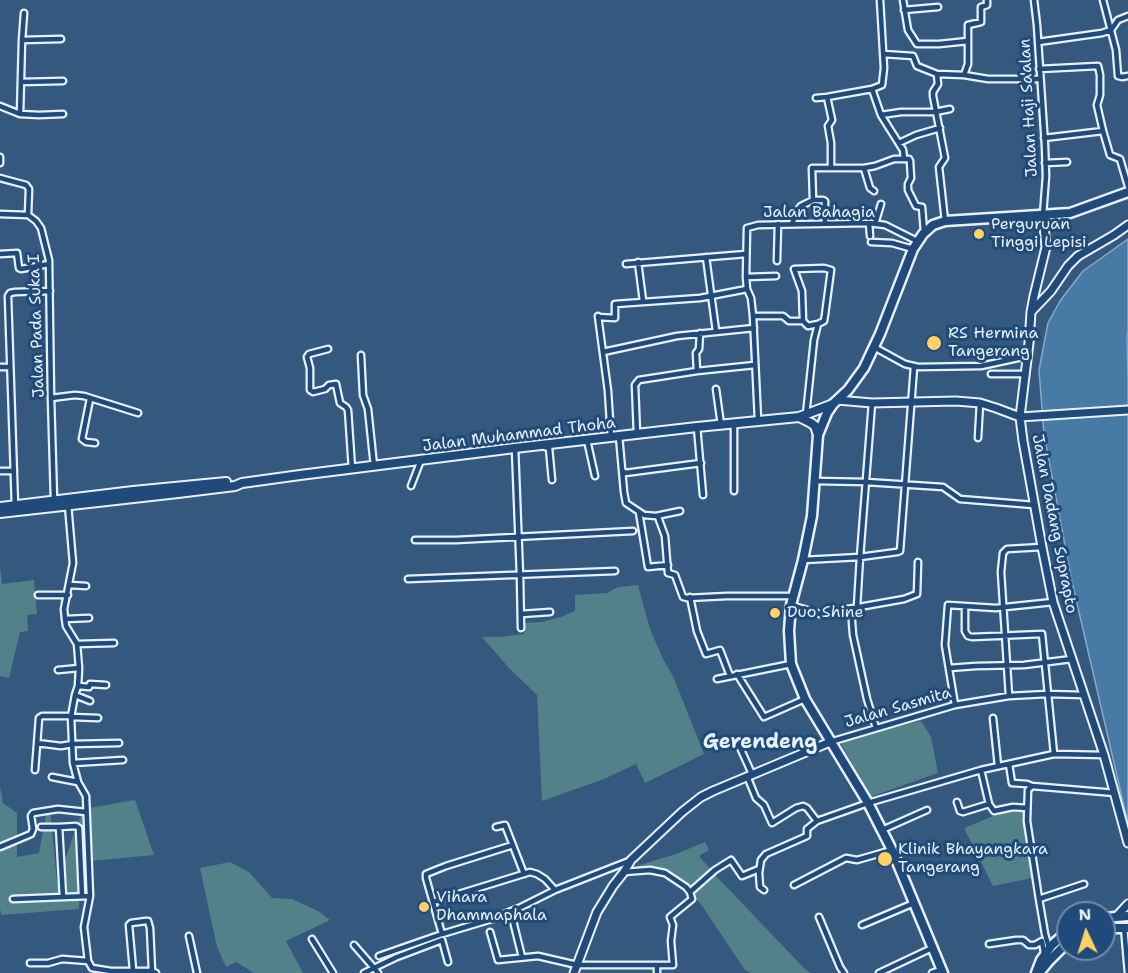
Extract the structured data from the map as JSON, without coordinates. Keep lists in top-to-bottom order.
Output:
{
  "streets": {
    "main road": ["Jalan Muhammad Thoha"],
    "street": [
      "Jalan Haji Sa'alan",
      "Jalan Bahagia",
      "Jalan Pada Suka I",
      "Jalan Dadang Suprapto",
      "Jalan Sasmita"
    ]
  },
  "crossings": [
    ["Jalan Bahagia", "Jalan Muhammad Thoha"],
    ["Jalan Pada Suka I", "Jalan Muhammad Thoha"],
    ["Jalan Muhammad Thoha", "Jalan Dadang Suprapto"],
    ["Jalan Dadang Suprapto", "Jalan Sasmita"]
  ],
  "districts": ["Gerendeng"],
  "places": [
    "Perguruan Tinggi Lepisi",
    "RS Hermina Tangerang",
    "Duo Shine",
    "Klinik Bhayangkara Tangerang",
    "Vihara Dhammaphala"
  ],
  "north": "top"
}
